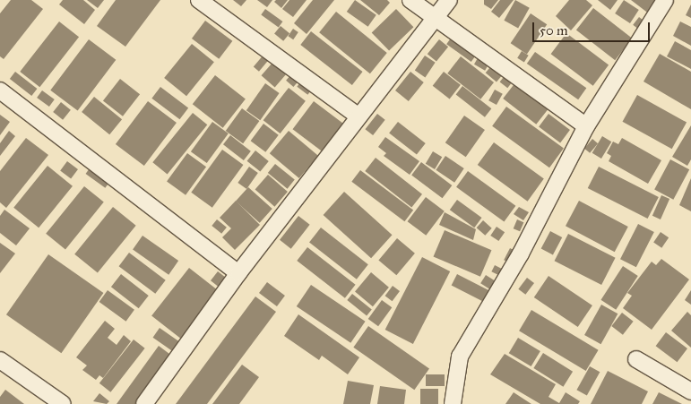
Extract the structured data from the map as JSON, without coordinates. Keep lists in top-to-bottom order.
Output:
{
  "scale_bar": "50 m"
}
